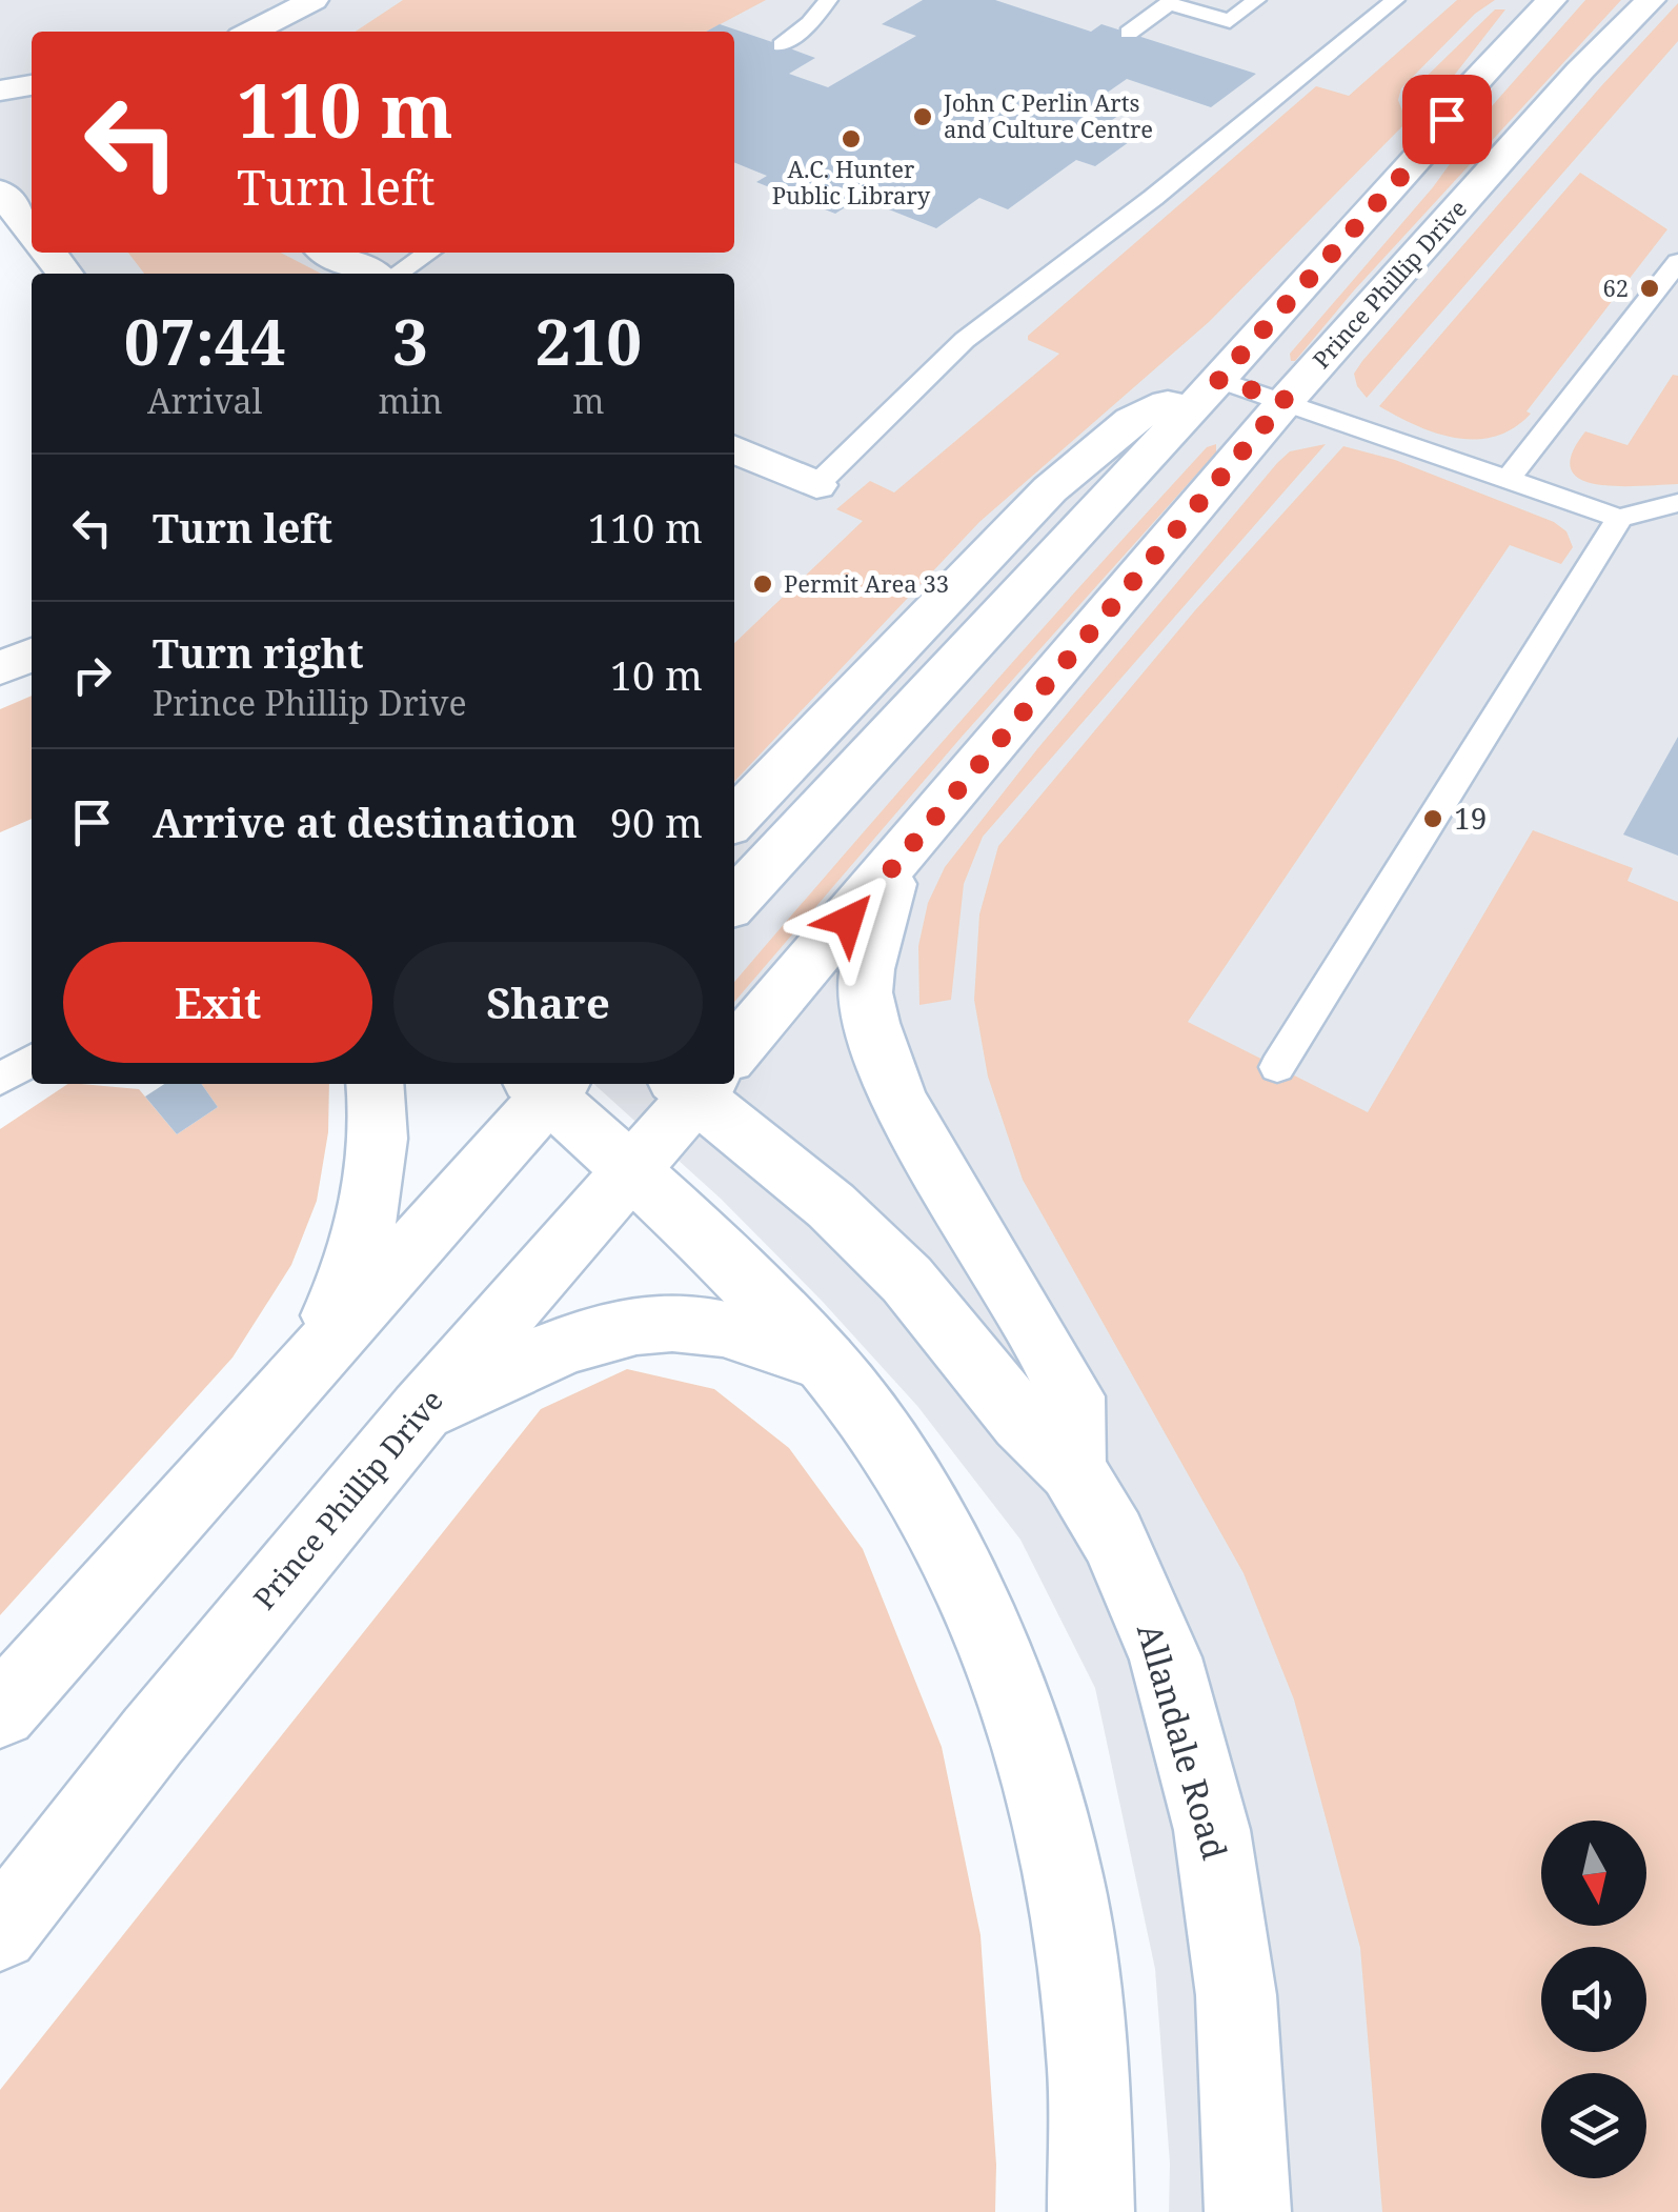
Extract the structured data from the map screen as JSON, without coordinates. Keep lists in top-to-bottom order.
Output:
{
  "streets": {
    "main road": ["Prince Phillip Drive", "Allandale Road"]
  },
  "places": [
    "John C Perlin Arts and Culture Centre",
    "A.C. Hunter Public Library",
    "62",
    "Permit Area 33",
    "19"
  ],
  "north": "bottom",
  "page": {
    "turn": ["110 m", "Turn left"],
    "eta": [
      "07:44",
      "Arrival",
      "3",
      "min",
      "210",
      "m"
    ],
    "list": [
      {
        "name": "Turn left",
        "value": "110 m"
      },
      {
        "name": "Turn right",
        "note": "Prince Phillip Drive",
        "value": "10 m"
      },
      {
        "name": "Arrive at destination",
        "value": "90 m"
      }
    ],
    "buttons": ["Exit", "Share"]
  }
}
